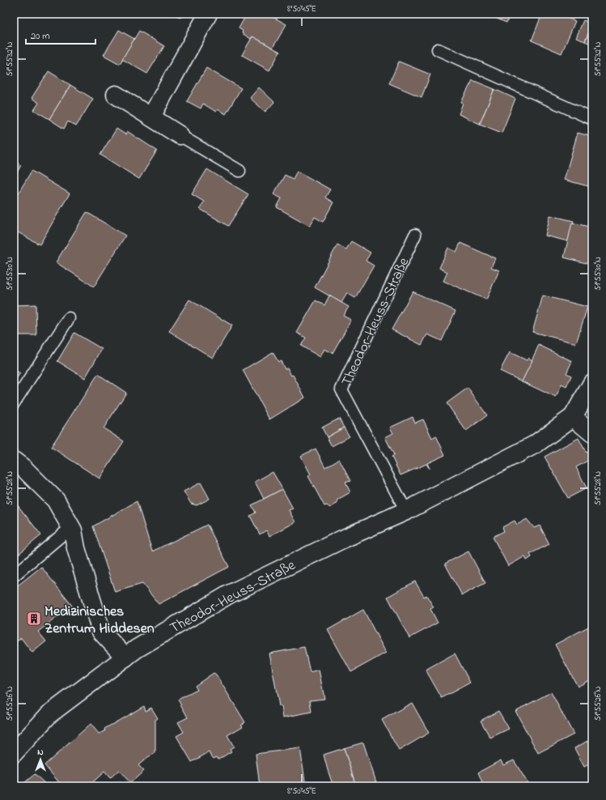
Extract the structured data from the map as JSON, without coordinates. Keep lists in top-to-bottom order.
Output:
{
  "streets": {
    "main road": ["Theodor-Heuss-Straße"]
  },
  "places": {
    "building": ["Medizinisches Zentrum Hiddesen"]
  },
  "scale_bar": "20 m",
  "north": "top",
  "coordinates": [
    "8°50'45\"E",
    "51°55'32\"N",
    "51°55'30\"N",
    "51°55'28\"N",
    "51°55'26\"N"
  ]
}
